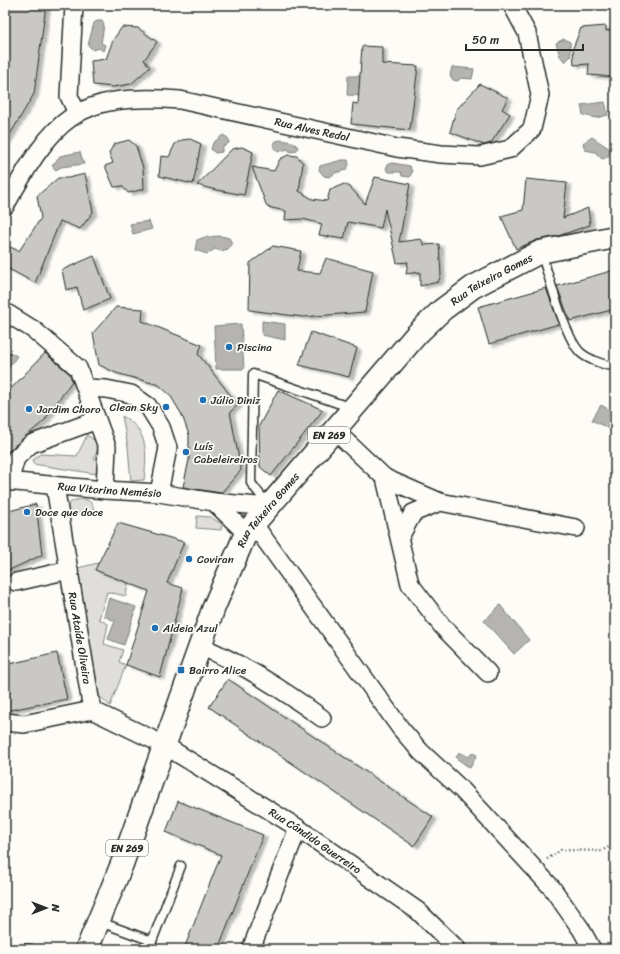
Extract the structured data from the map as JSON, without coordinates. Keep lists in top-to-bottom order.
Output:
{
  "streets": {
    "main road": ["Rua Teixeira Gomes", "EN 269"],
    "street": [
      "Rua Alves Redol",
      "Rua Vitorino Nemésio",
      "Rua Ataíde Oliveira",
      "Rua Cândido Guerreiro"
    ]
  },
  "crossings": [
    ["Rua Teixeira Gomes", "Rua Vitorino Nemésio"],
    ["Rua Teixeira Gomes", "Rua Cândido Guerreiro"],
    ["Rua Vitorino Nemésio", "Rua Ataíde Oliveira"]
  ],
  "places": {
    "other": [
      "Piscina",
      "Júlio Diniz",
      "Clean Sky",
      "Jardim Choro",
      "Luís Cabeleireiros",
      "Doce que doce",
      "Coviran",
      "Aldeia Azul"
    ],
    "transit": ["Bairro Alice"]
  },
  "scale_bar": "50 m",
  "north": "right"
}
